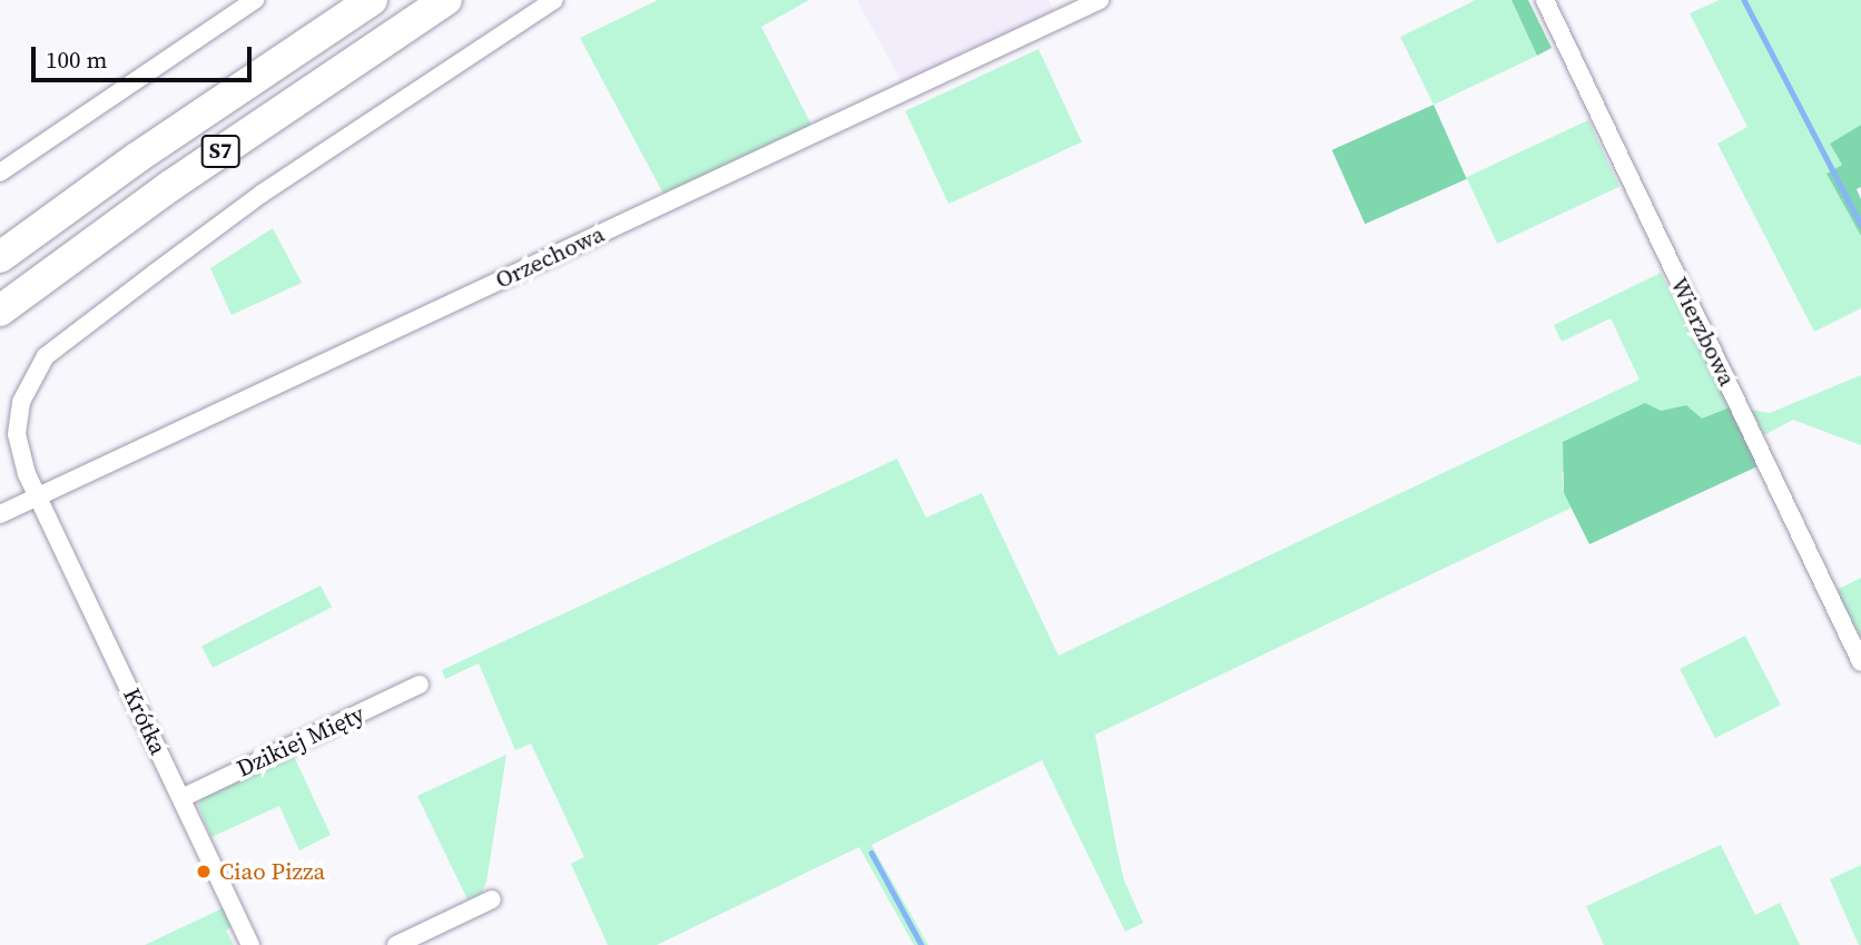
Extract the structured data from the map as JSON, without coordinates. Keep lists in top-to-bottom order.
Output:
{
  "streets": {
    "highway": ["S7"],
    "street": [
      "Orzechowa",
      "Wierzbowa",
      "Krótka",
      "Dzikiej Mięty"
    ]
  },
  "crossings": [
    ["Orzechowa", "Krótka"],
    ["Krótka", "Dzikiej Mięty"]
  ],
  "places": ["Ciao Pizza"],
  "scale_bar": "100 m"
}
